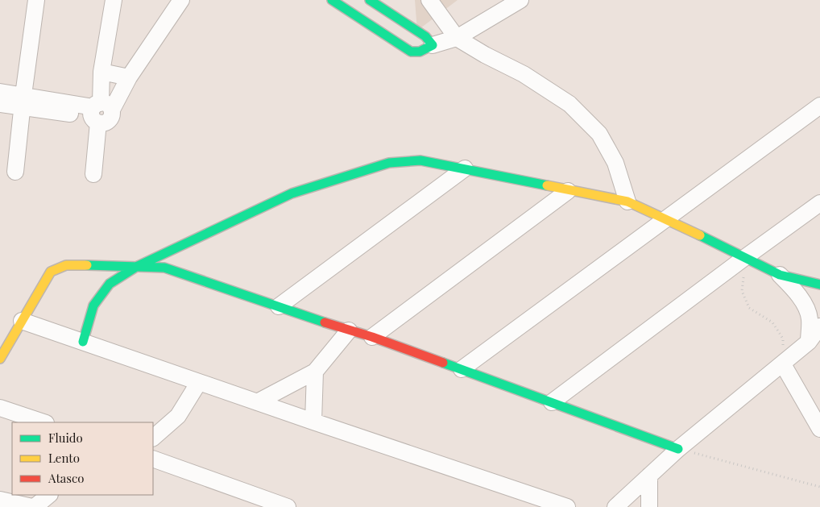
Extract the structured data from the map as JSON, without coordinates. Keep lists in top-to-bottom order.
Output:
{
  "legend": ["Fluido", "Lento", "Atasco"]
}
